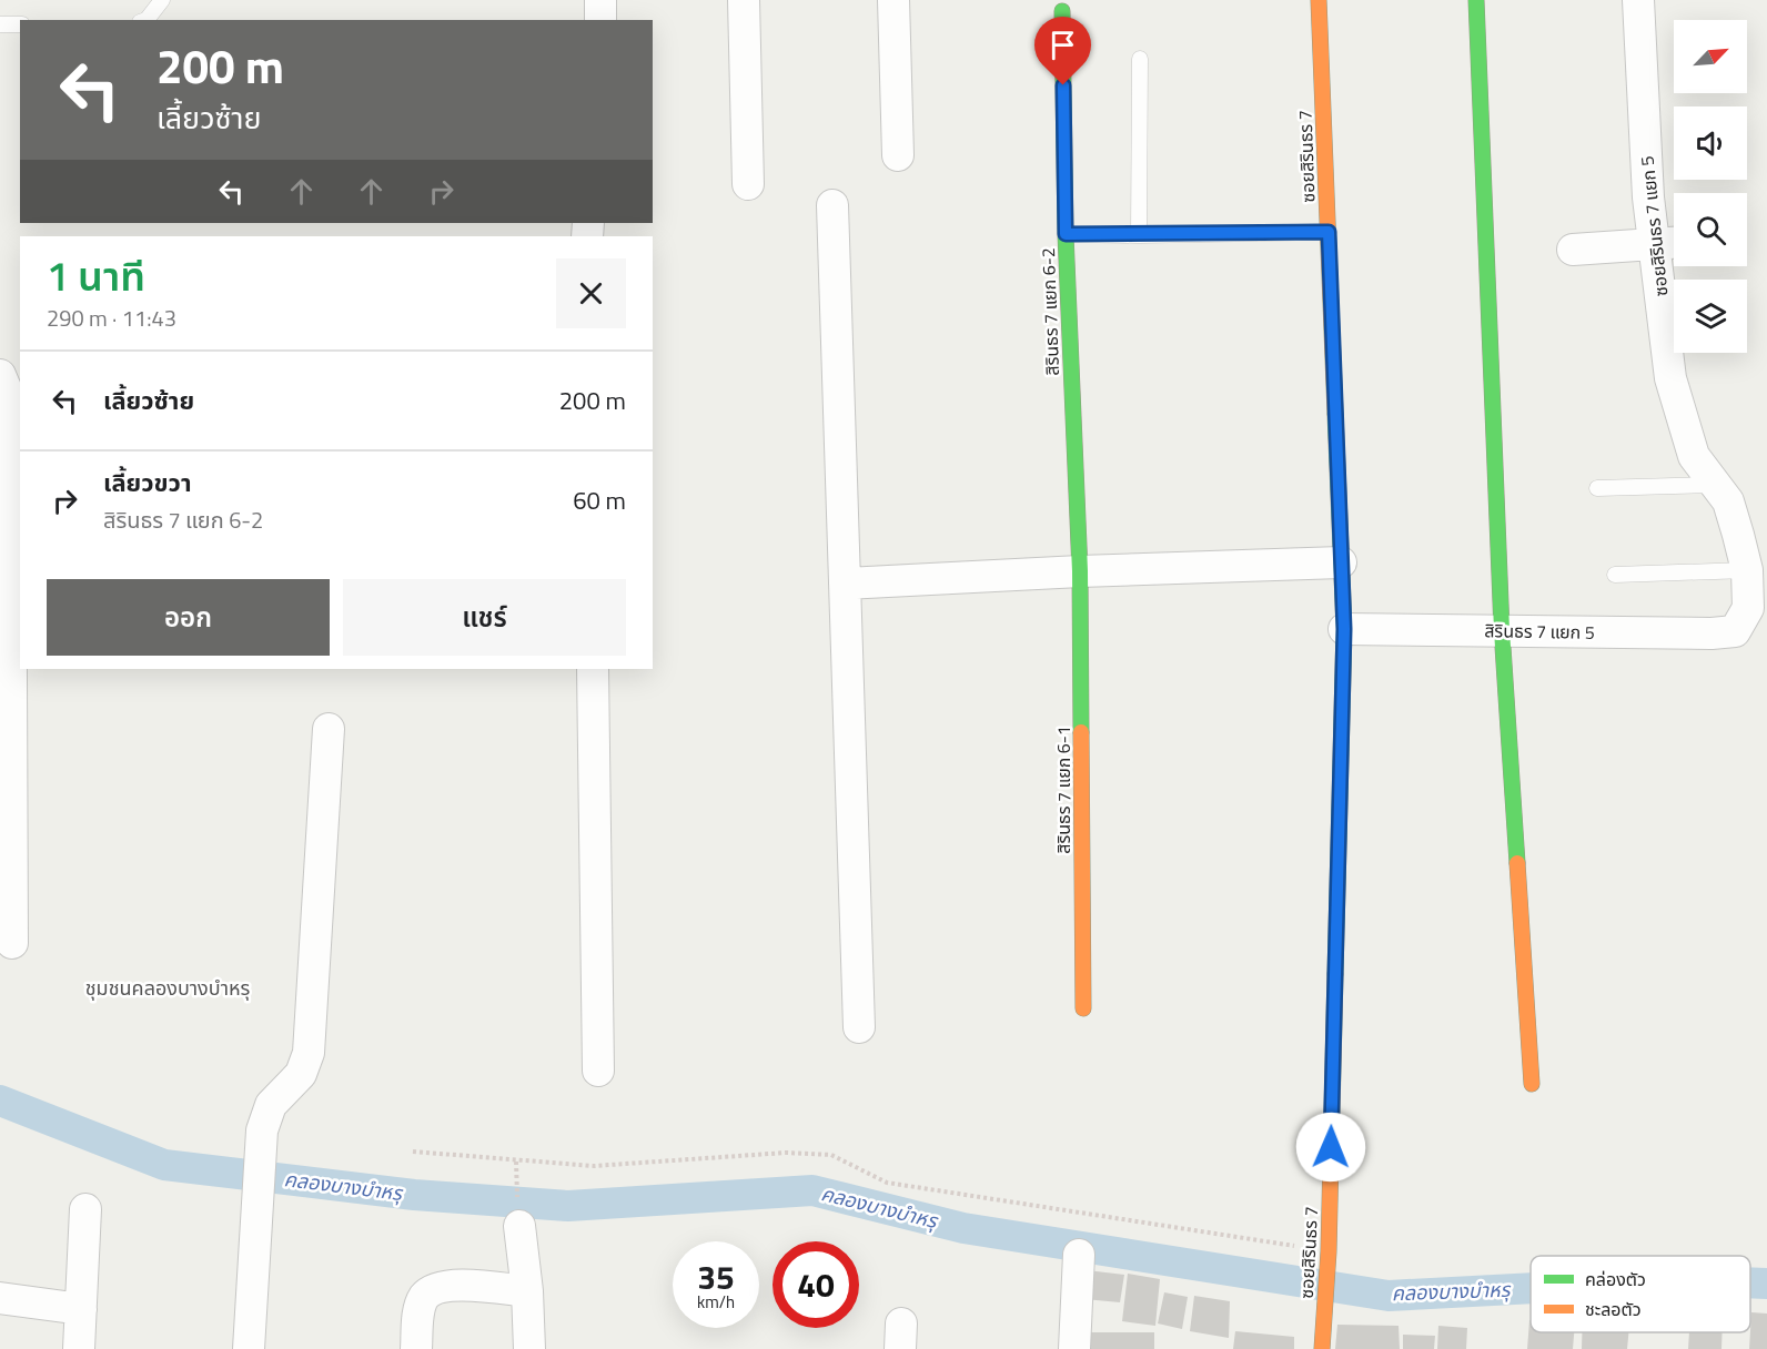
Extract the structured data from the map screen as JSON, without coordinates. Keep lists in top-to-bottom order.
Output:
{
  "streets": {
    "street": [
      "ซอยสิรินธร 7",
      "ซอยสิรินธร 7 แยก 5",
      "สิรินธร 7 แยก 6-2",
      "สิรินธร 7 แยก 5",
      "สิรินธร 7 แยก 6-1"
    ]
  },
  "crossings": [
    ["ซอยสิรินธร 7", "สิรินธร 7 แยก 5"],
    ["ซอยสิรินธร 7 แยก 5", "สิรินธร 7 แยก 5"],
    ["สิรินธร 7 แยก 6-2", "สิรินธร 7 แยก 6-1"]
  ],
  "districts": ["ชุมชนคลองบางบำหรุ"],
  "water": ["คลองบางบำหรุ"],
  "legend": ["คล่องตัว", "ชะลอตัว"],
  "north": "top right",
  "page": {
    "turn": ["200 m", "เลี้ยวซ้าย"],
    "heading": ["1 นาที", "290 m · 11:43"],
    "list": [
      {
        "name": "เลี้ยวซ้าย",
        "value": "200 m"
      },
      {
        "name": "เลี้ยวขวา",
        "note": "สิรินธร 7 แยก 6-2",
        "value": "60 m"
      }
    ],
    "buttons": ["ออก", "แชร์"],
    "speed": "35 km/h",
    "limit": "40"
  }
}
